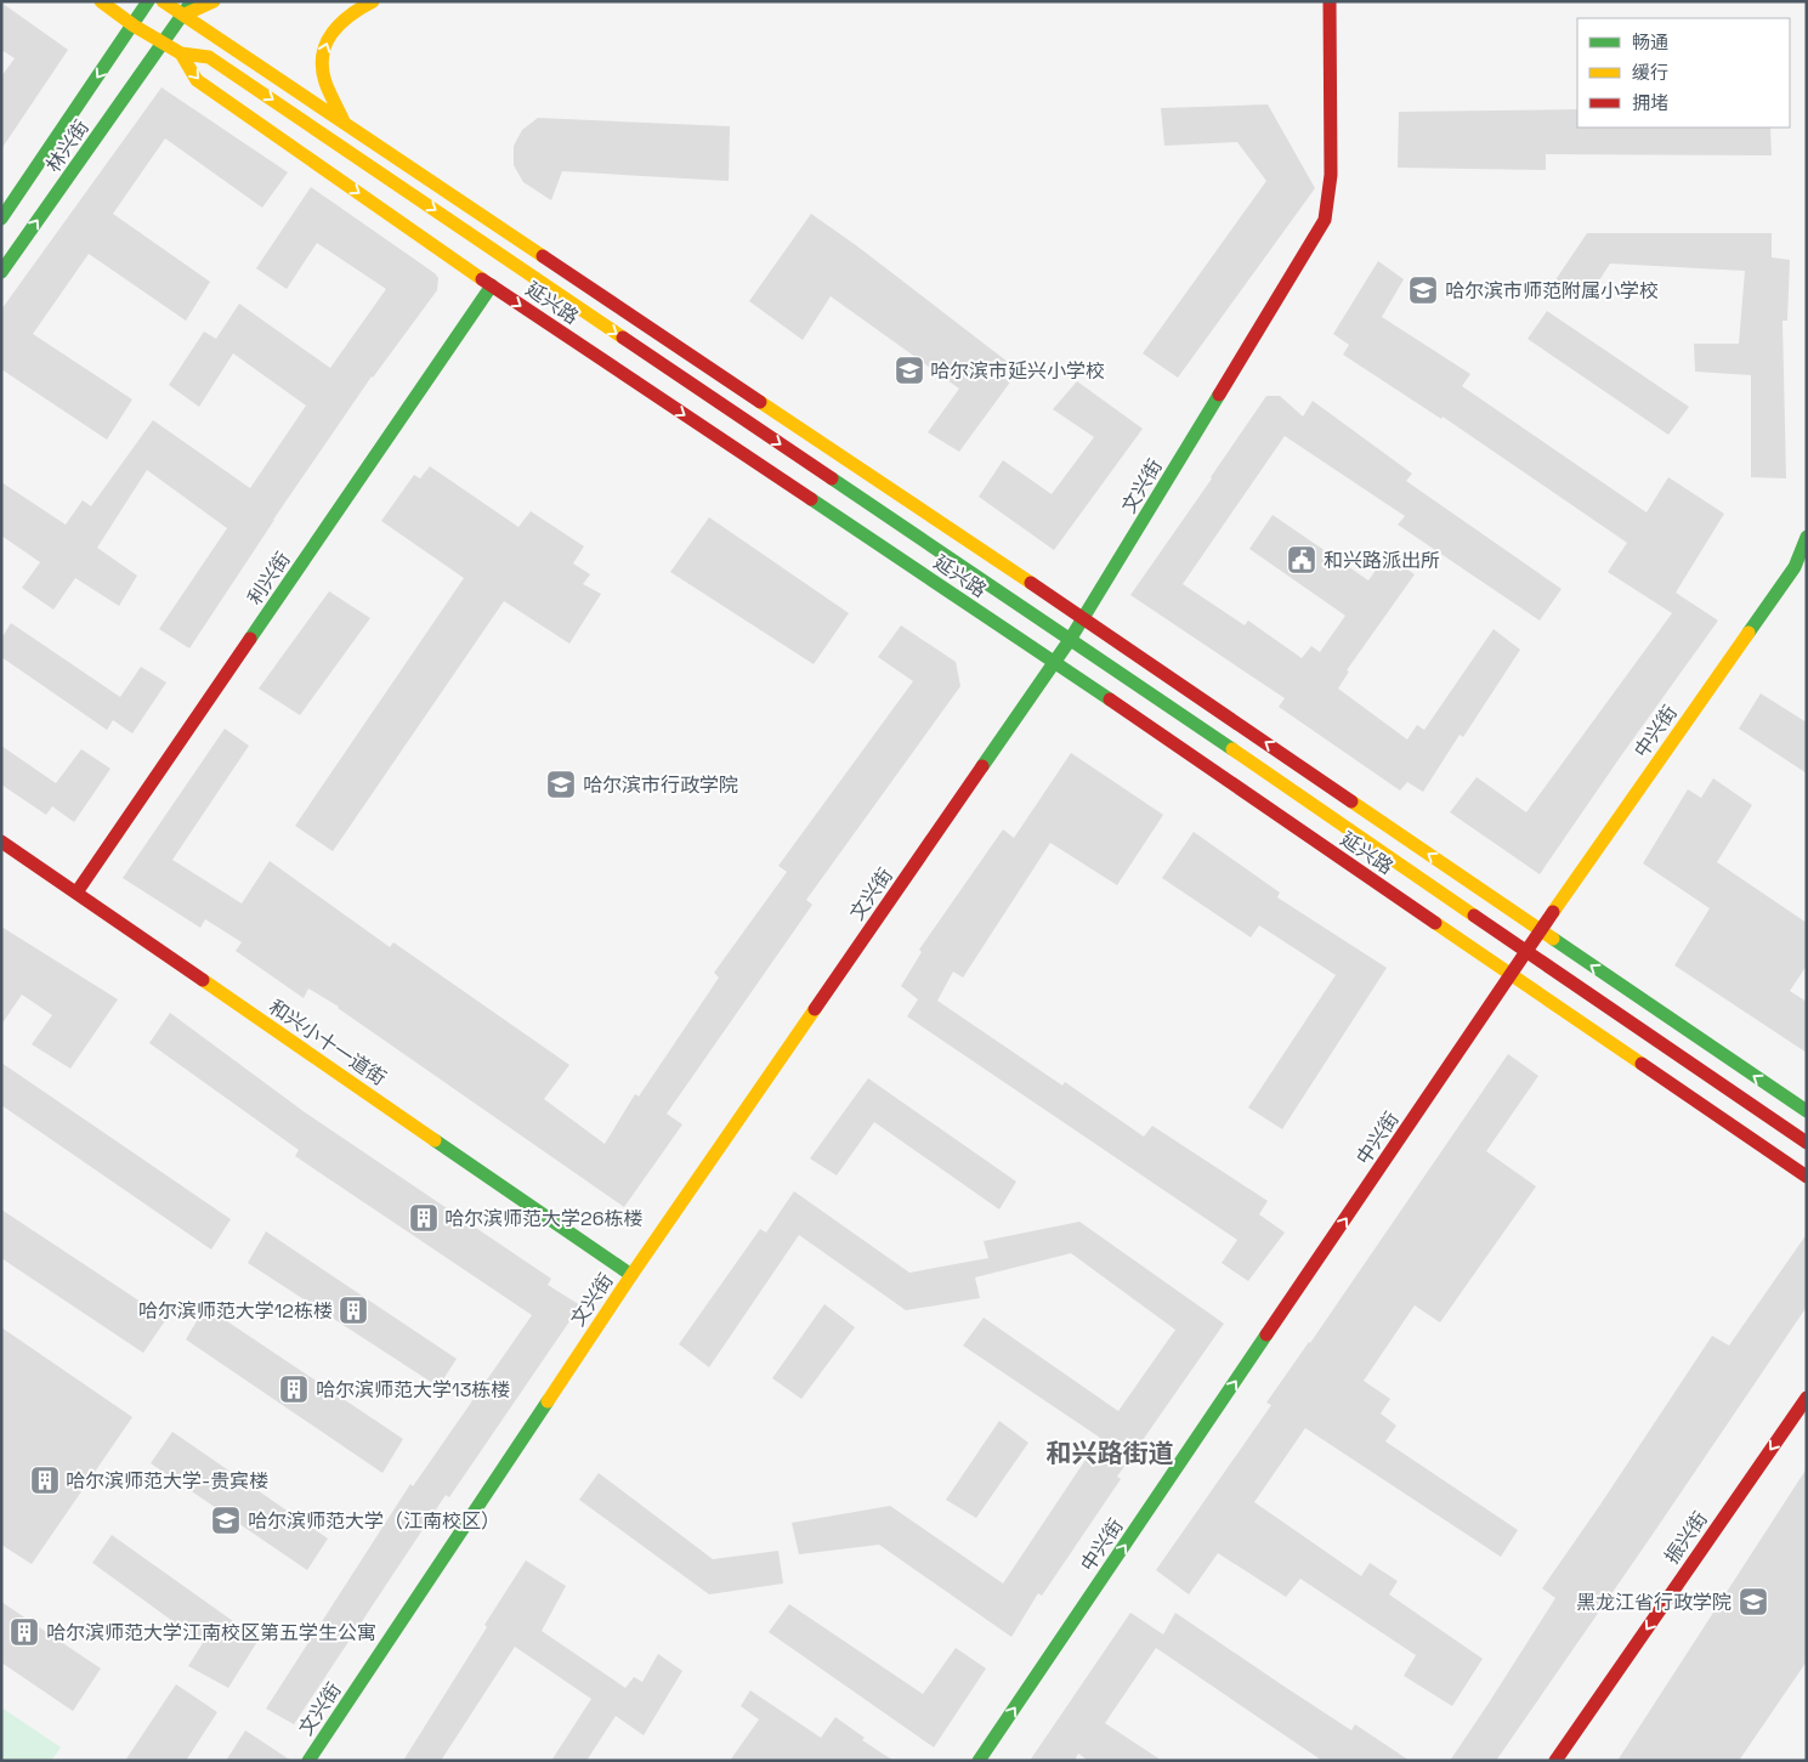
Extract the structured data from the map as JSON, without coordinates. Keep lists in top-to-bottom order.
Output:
{
  "streets": {
    "main road": [
      "林兴街",
      "延兴路",
      "文兴街",
      "利兴街",
      "中兴街",
      "和兴小十一道街",
      "振兴街"
    ]
  },
  "crossings": [
    ["林兴街", "延兴路"],
    ["延兴路", "文兴街"],
    ["延兴路", "利兴街"],
    ["延兴路", "中兴街"],
    ["文兴街", "和兴小十一道街"],
    ["利兴街", "和兴小十一道街"]
  ],
  "one_way": ["中兴街", "振兴街"],
  "districts": ["和兴路街道"],
  "places": {
    "school or university": [
      "哈尔滨市师范附属小学校",
      "哈尔滨市延兴小学校",
      "哈尔滨市行政学院",
      "哈尔滨师范大学（江南校区）",
      "黑龙江省行政学院"
    ],
    "public building": ["和兴路派出所"],
    "building": [
      "哈尔滨师范大学26栋楼",
      "哈尔滨师范大学12栋楼",
      "哈尔滨师范大学13栋楼",
      "哈尔滨师范大学-贵宾楼",
      "哈尔滨师范大学江南校区第五学生公寓"
    ]
  },
  "legend": ["畅通", "缓行", "拥堵"]
}
